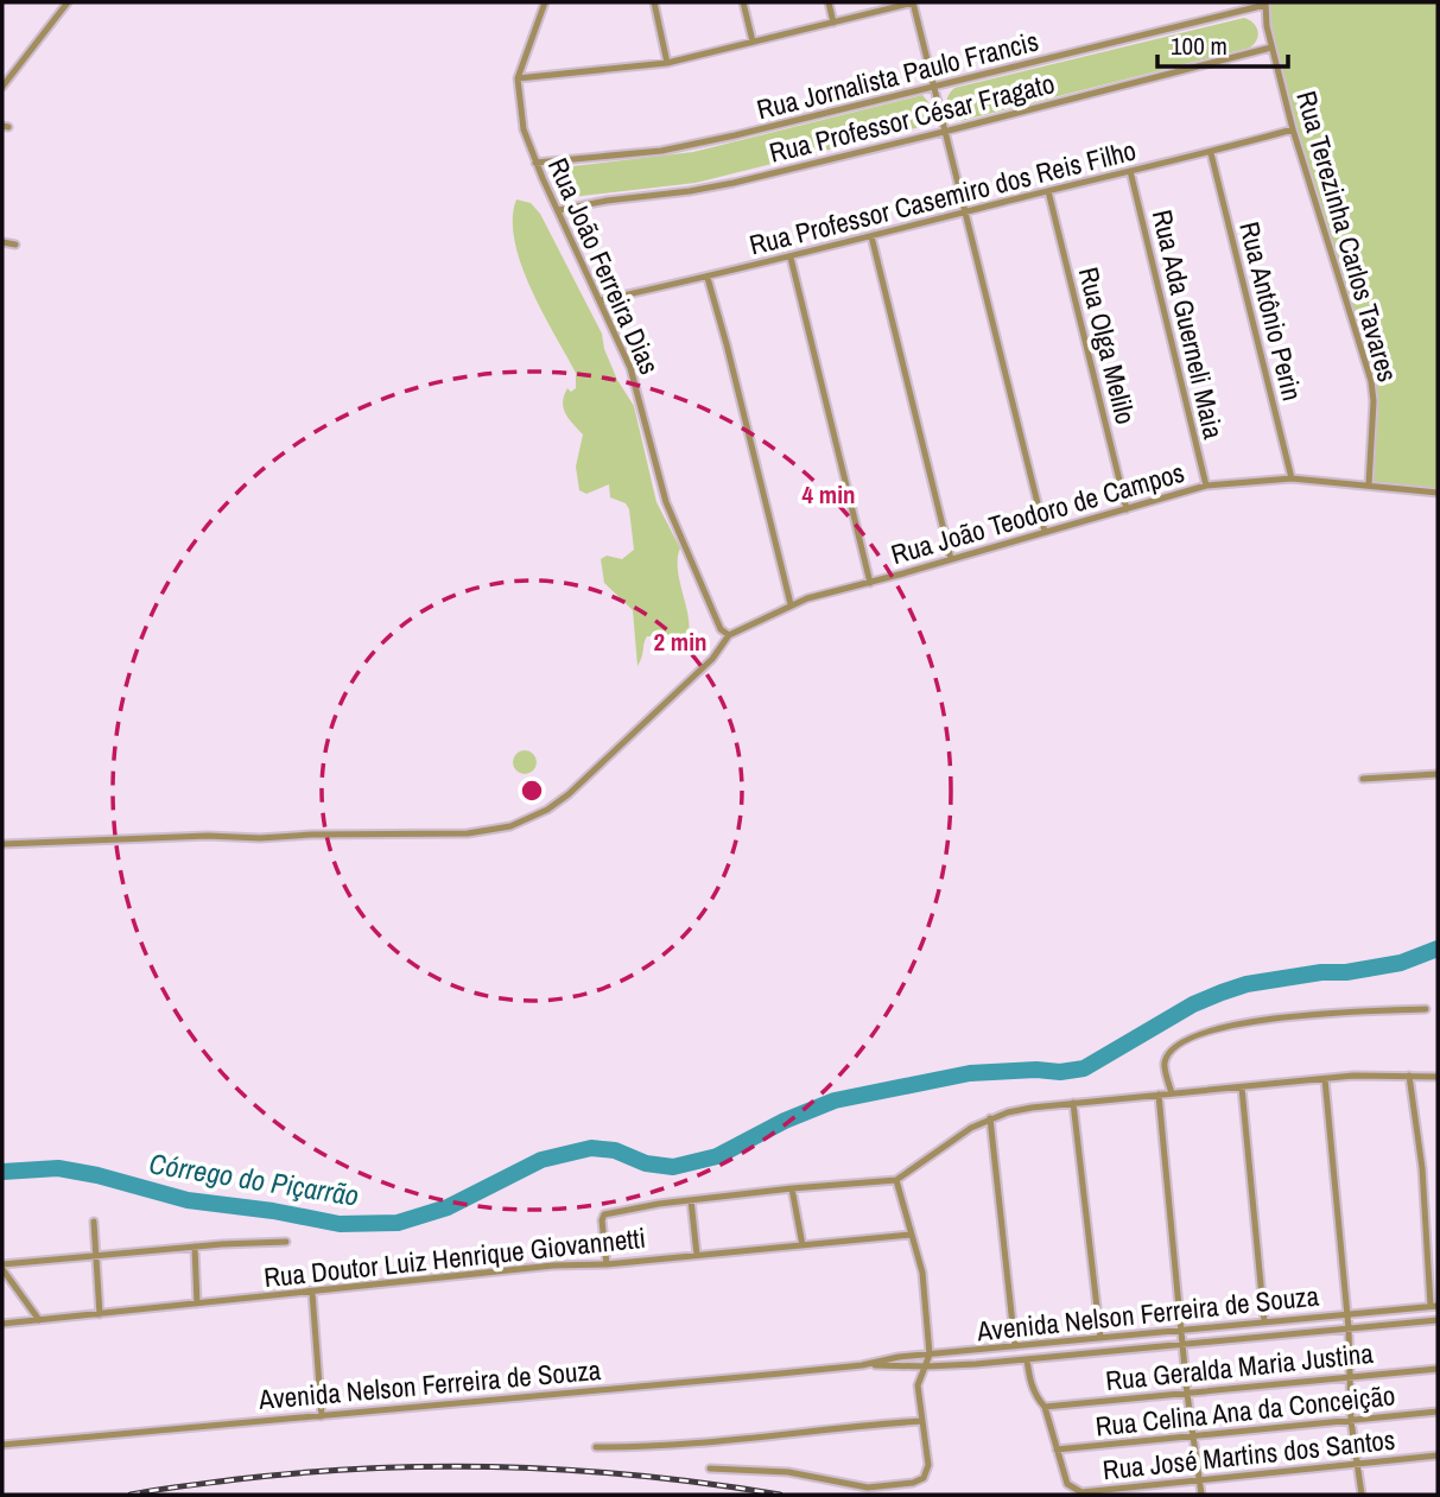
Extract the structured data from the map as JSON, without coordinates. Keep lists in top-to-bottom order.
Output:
{
  "streets": {
    "street": [
      "Rua Jornalista Paulo Francis",
      "Rua Professor César Fragato",
      "Rua Professor Casemiro dos Reis Filho",
      "Rua Terezinha Carlos Tavares",
      "Rua João Ferreira Dias",
      "Rua Antônio Perin",
      "Rua Ada Guerneli Maia",
      "Rua Olga Melilo",
      "Rua João Teodoro de Campos",
      "Rua Doutor Luiz Henrique Giovannetti",
      "Avenida Nelson Ferreira de Souza",
      "Rua Geralda Maria Justina",
      "Rua Celina Ana da Conceição",
      "Rua José Martins dos Santos"
    ]
  },
  "crossings": [
    ["Rua Jornalista Paulo Francis", "Rua Terezinha Carlos Tavares"],
    ["Rua Jornalista Paulo Francis", "Rua João Ferreira Dias"],
    ["Rua Professor César Fragato", "Rua Terezinha Carlos Tavares"],
    ["Rua Professor César Fragato", "Rua João Ferreira Dias"],
    ["Rua Professor Casemiro dos Reis Filho", "Rua Terezinha Carlos Tavares"],
    ["Rua Professor Casemiro dos Reis Filho", "Rua João Ferreira Dias"],
    ["Rua Professor Casemiro dos Reis Filho", "Rua Antônio Perin"],
    ["Rua Professor Casemiro dos Reis Filho", "Rua Ada Guerneli Maia"],
    ["Rua Professor Casemiro dos Reis Filho", "Rua Olga Melilo"],
    ["Rua Terezinha Carlos Tavares", "Rua João Teodoro de Campos"],
    ["Rua João Ferreira Dias", "Rua João Teodoro de Campos"],
    ["Rua Antônio Perin", "Rua João Teodoro de Campos"],
    ["Rua Ada Guerneli Maia", "Rua João Teodoro de Campos"],
    ["Rua Olga Melilo", "Rua João Teodoro de Campos"],
    ["Rua Celina Ana da Conceição", "Rua José Martins dos Santos"]
  ],
  "water": ["Córrego do Piçarrão"],
  "scale_bar": "100 m",
  "rings": ["4 min", "2 min"]
}
